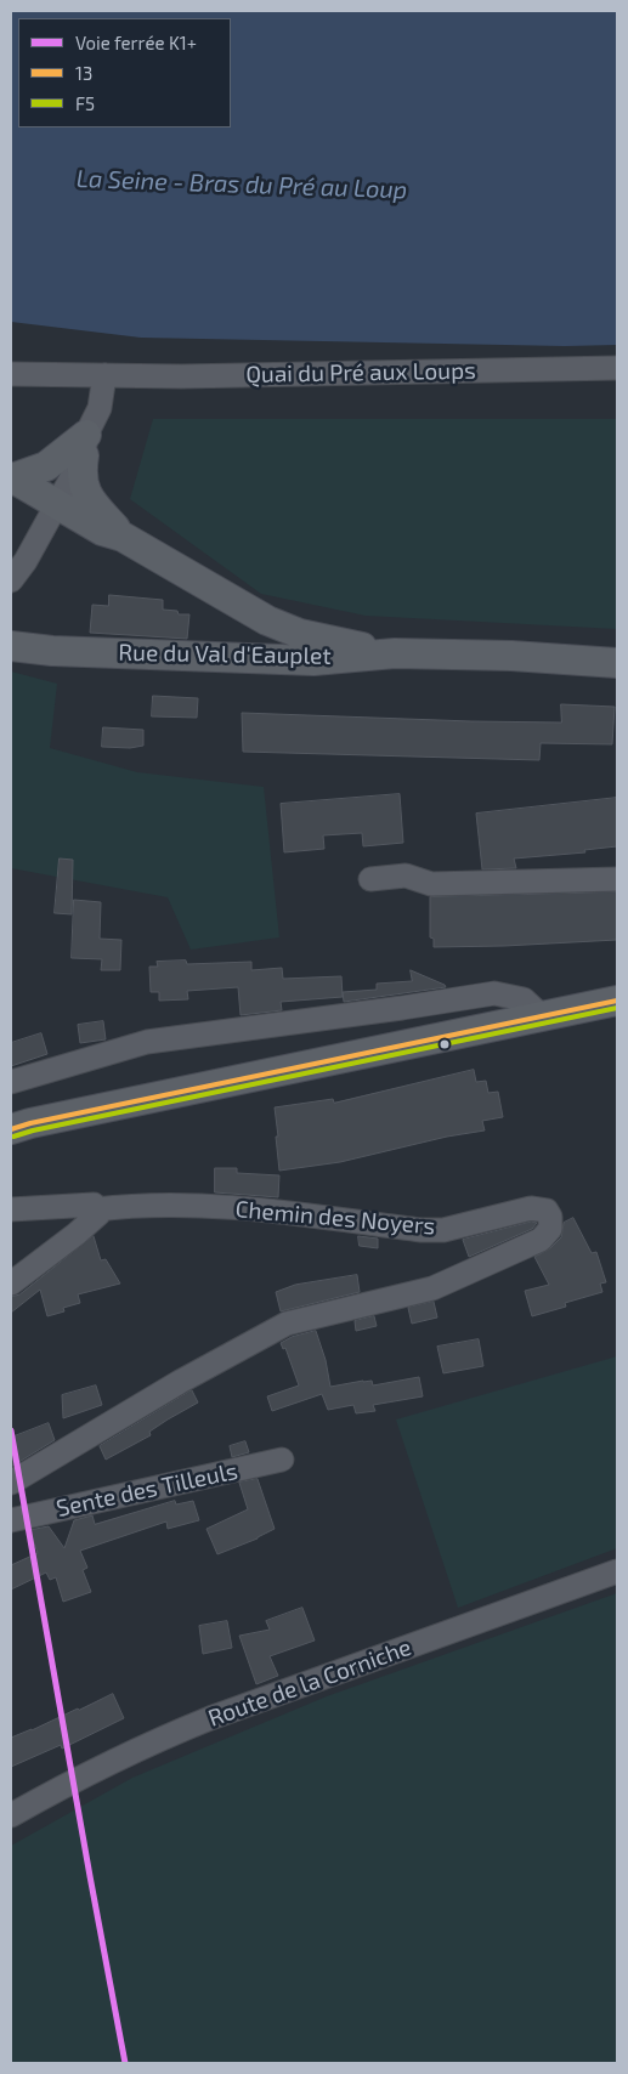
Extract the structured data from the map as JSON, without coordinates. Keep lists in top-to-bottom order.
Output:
{
  "streets": {
    "main road": ["Rue du Val d'Eauplet"],
    "street": [
      "Quai du Pré aux Loups",
      "Chemin des Noyers",
      "Sente des Tilleuls",
      "Route de la Corniche"
    ]
  },
  "water": ["La Seine - Bras du Pré au Loup"],
  "lines": ["transit line 13", "transit line F5", "rail line K1+"],
  "legend": ["Voie ferrée K1+", "13", "F5"]
}
